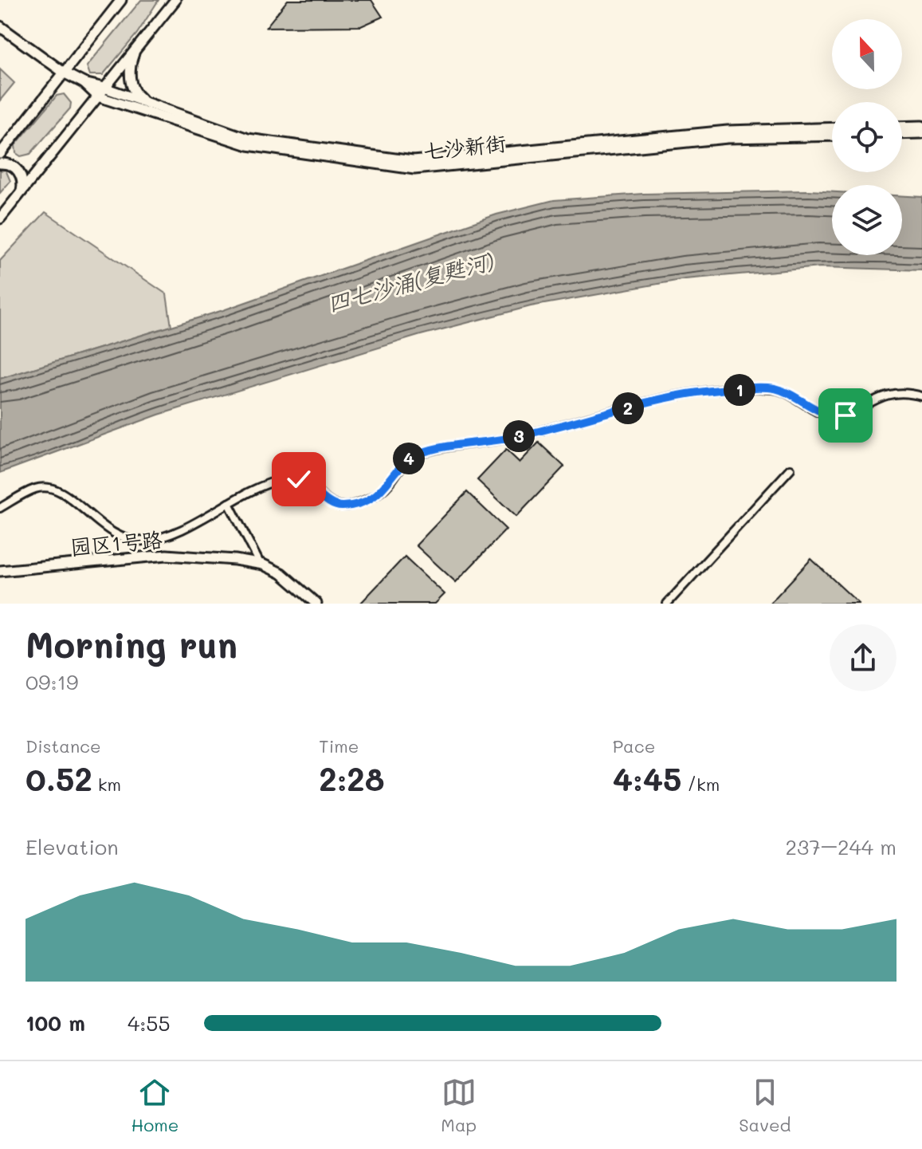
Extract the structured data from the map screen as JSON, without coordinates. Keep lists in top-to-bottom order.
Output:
{
  "streets": {
    "street": ["七沙新街", "园区1号路"]
  },
  "water": ["四七沙涌(复甦河)"],
  "north": "top",
  "page": {
    "pins": [
      "1",
      "2",
      "3",
      "4"
    ],
    "heading": ["Morning run", "09:19"],
    "stats": [
      ["Distance", "0.52 km"],
      ["Time", "2:28"],
      ["Pace", "4:45 /km"]
    ],
    "chart": ["Elevation", "237–244 m"],
    "list": [
      {
        "name": "100 m",
        "note": "4:55"
      }
    ],
    "tabs": ["Home", "Map", "Saved"]
  }
}
